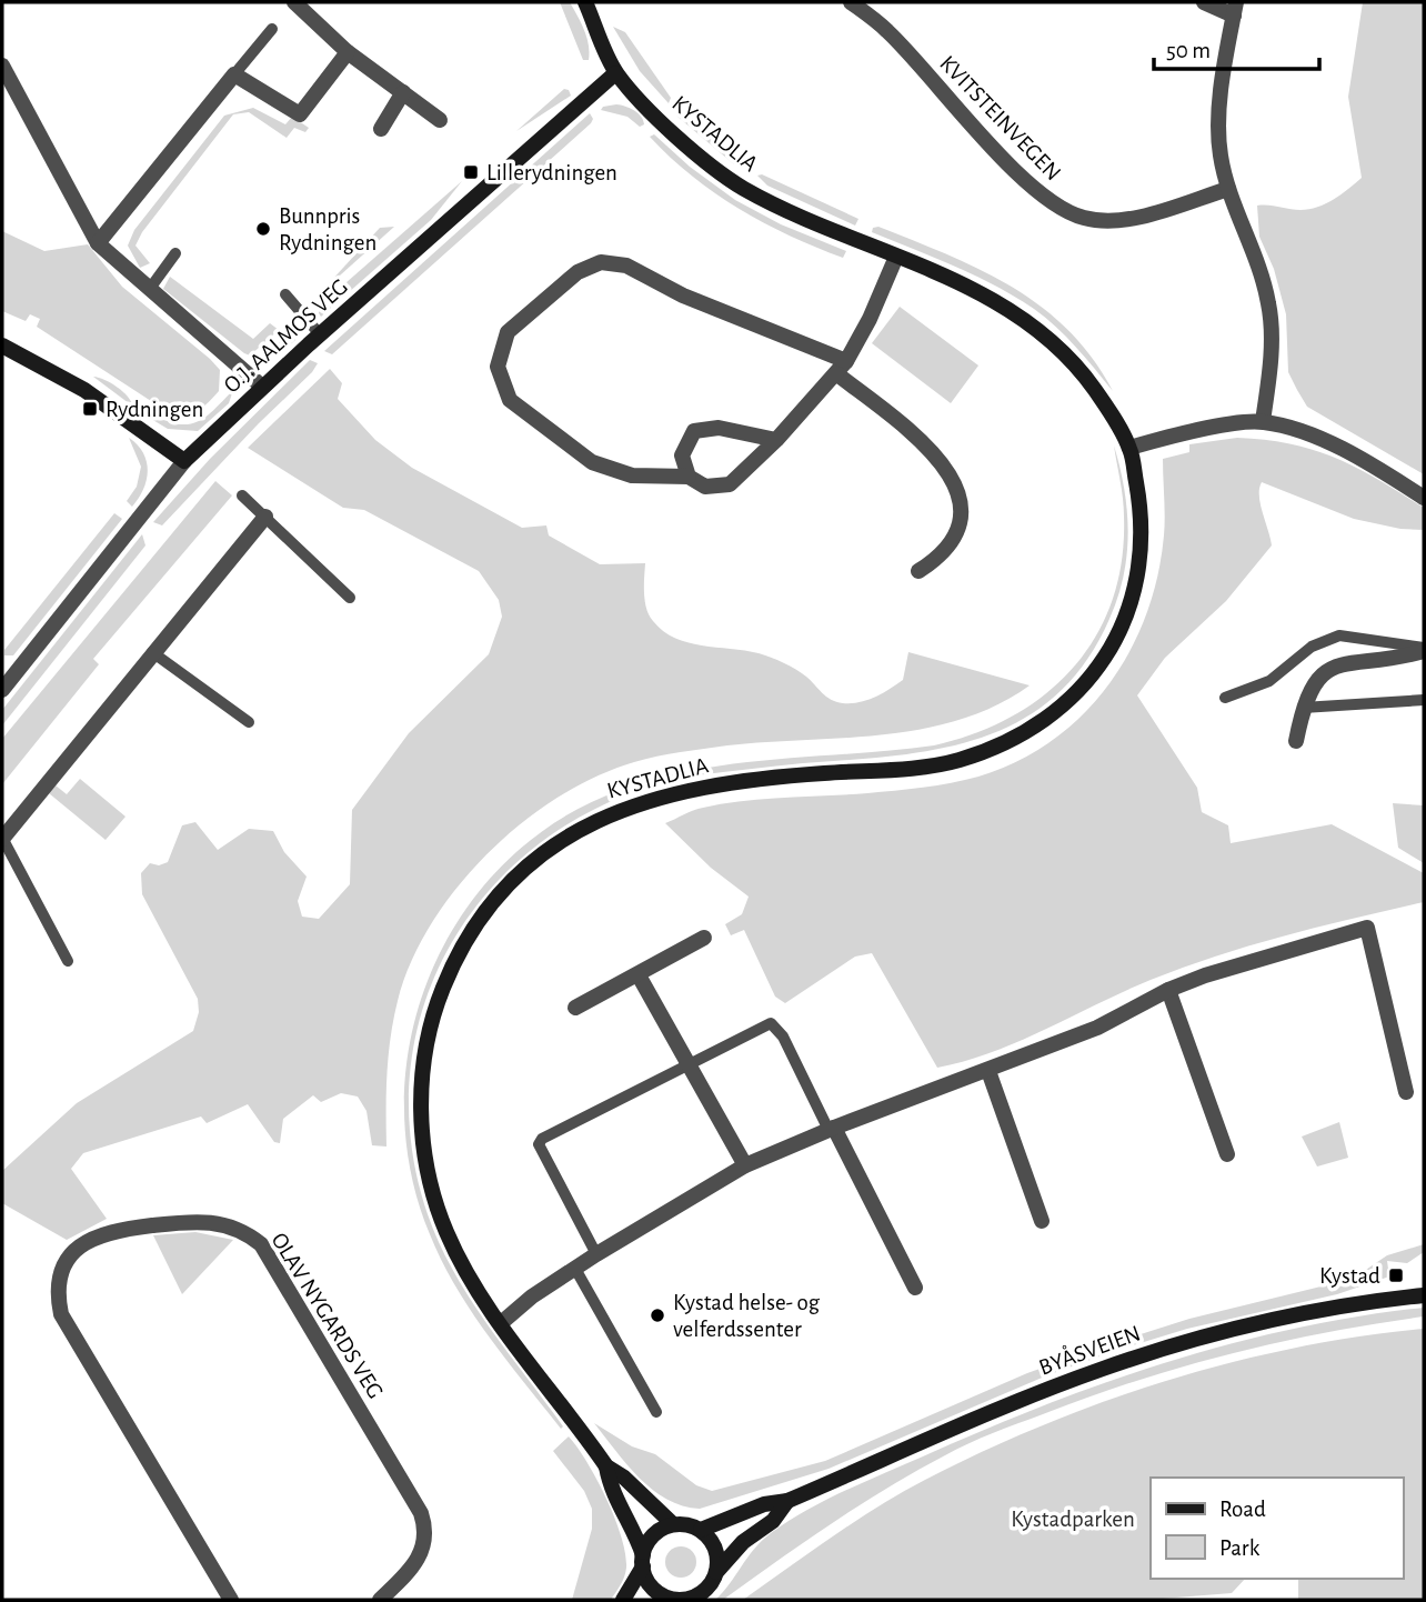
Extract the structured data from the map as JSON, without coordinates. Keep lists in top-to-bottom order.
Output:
{
  "streets": {
    "street": [
      "KVITSTEINVEGEN",
      "KYSTADLIA",
      "O.J. AALMOS VEG",
      "OLAV NYGARDS VEG",
      "BYÅSVEIEN"
    ]
  },
  "crossings": [
    ["KYSTADLIA", "O.J. AALMOS VEG"],
    ["KYSTADLIA", "BYÅSVEIEN"]
  ],
  "parks": ["Kystadparken"],
  "places": {
    "transit": ["Lillerydningen", "Rydningen", "Kystad"],
    "other": ["Bunnpris Rydningen", "Kystad helse- og velferdssenter"]
  },
  "legend": ["Road", "Park"],
  "scale_bar": "50 m"
}
